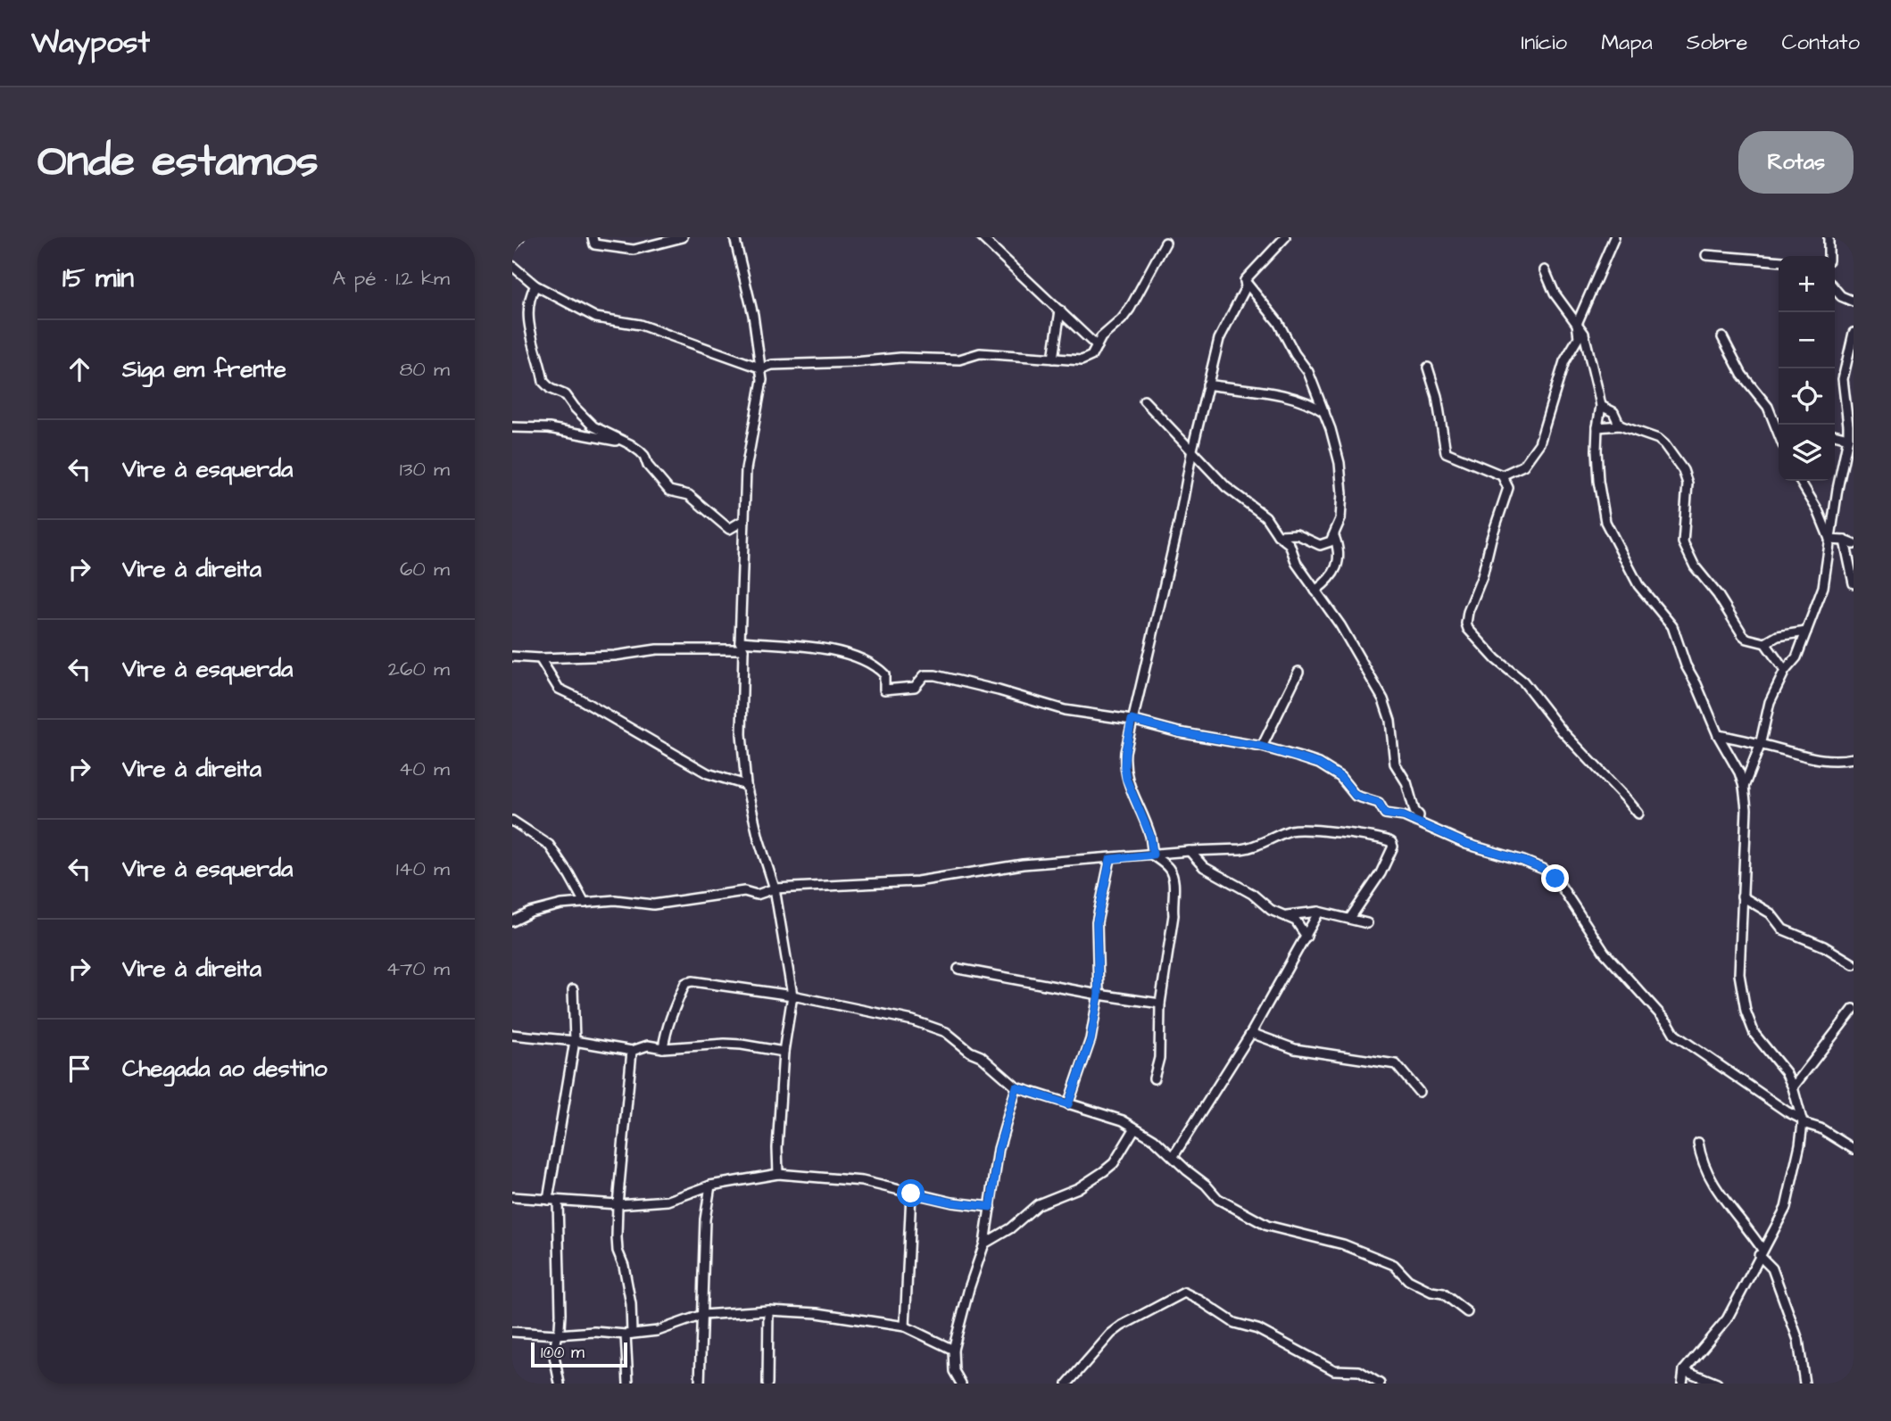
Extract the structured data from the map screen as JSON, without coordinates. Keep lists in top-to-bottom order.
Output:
{
  "scale_bar": "100 m",
  "page": {
    "header": "Waypost",
    "nav": [
      "Início",
      "Mapa",
      "Sobre",
      "Contato"
    ],
    "buttons": "Rotas",
    "title": "Onde estamos",
    "heading": ["15 min", "A pé · 1.2 km"],
    "map_buttons": ["+", "−"],
    "list": [
      ["Siga em frente", "80 m"],
      ["Vire à esquerda", "130 m"],
      ["Vire à direita", "60 m"],
      ["Vire à esquerda", "260 m"],
      ["Vire à direita", "40 m"],
      ["Vire à esquerda", "140 m"],
      ["Vire à direita", "470 m"],
      "Chegada ao destino"
    ],
    "scale": "100 m"
  }
}
